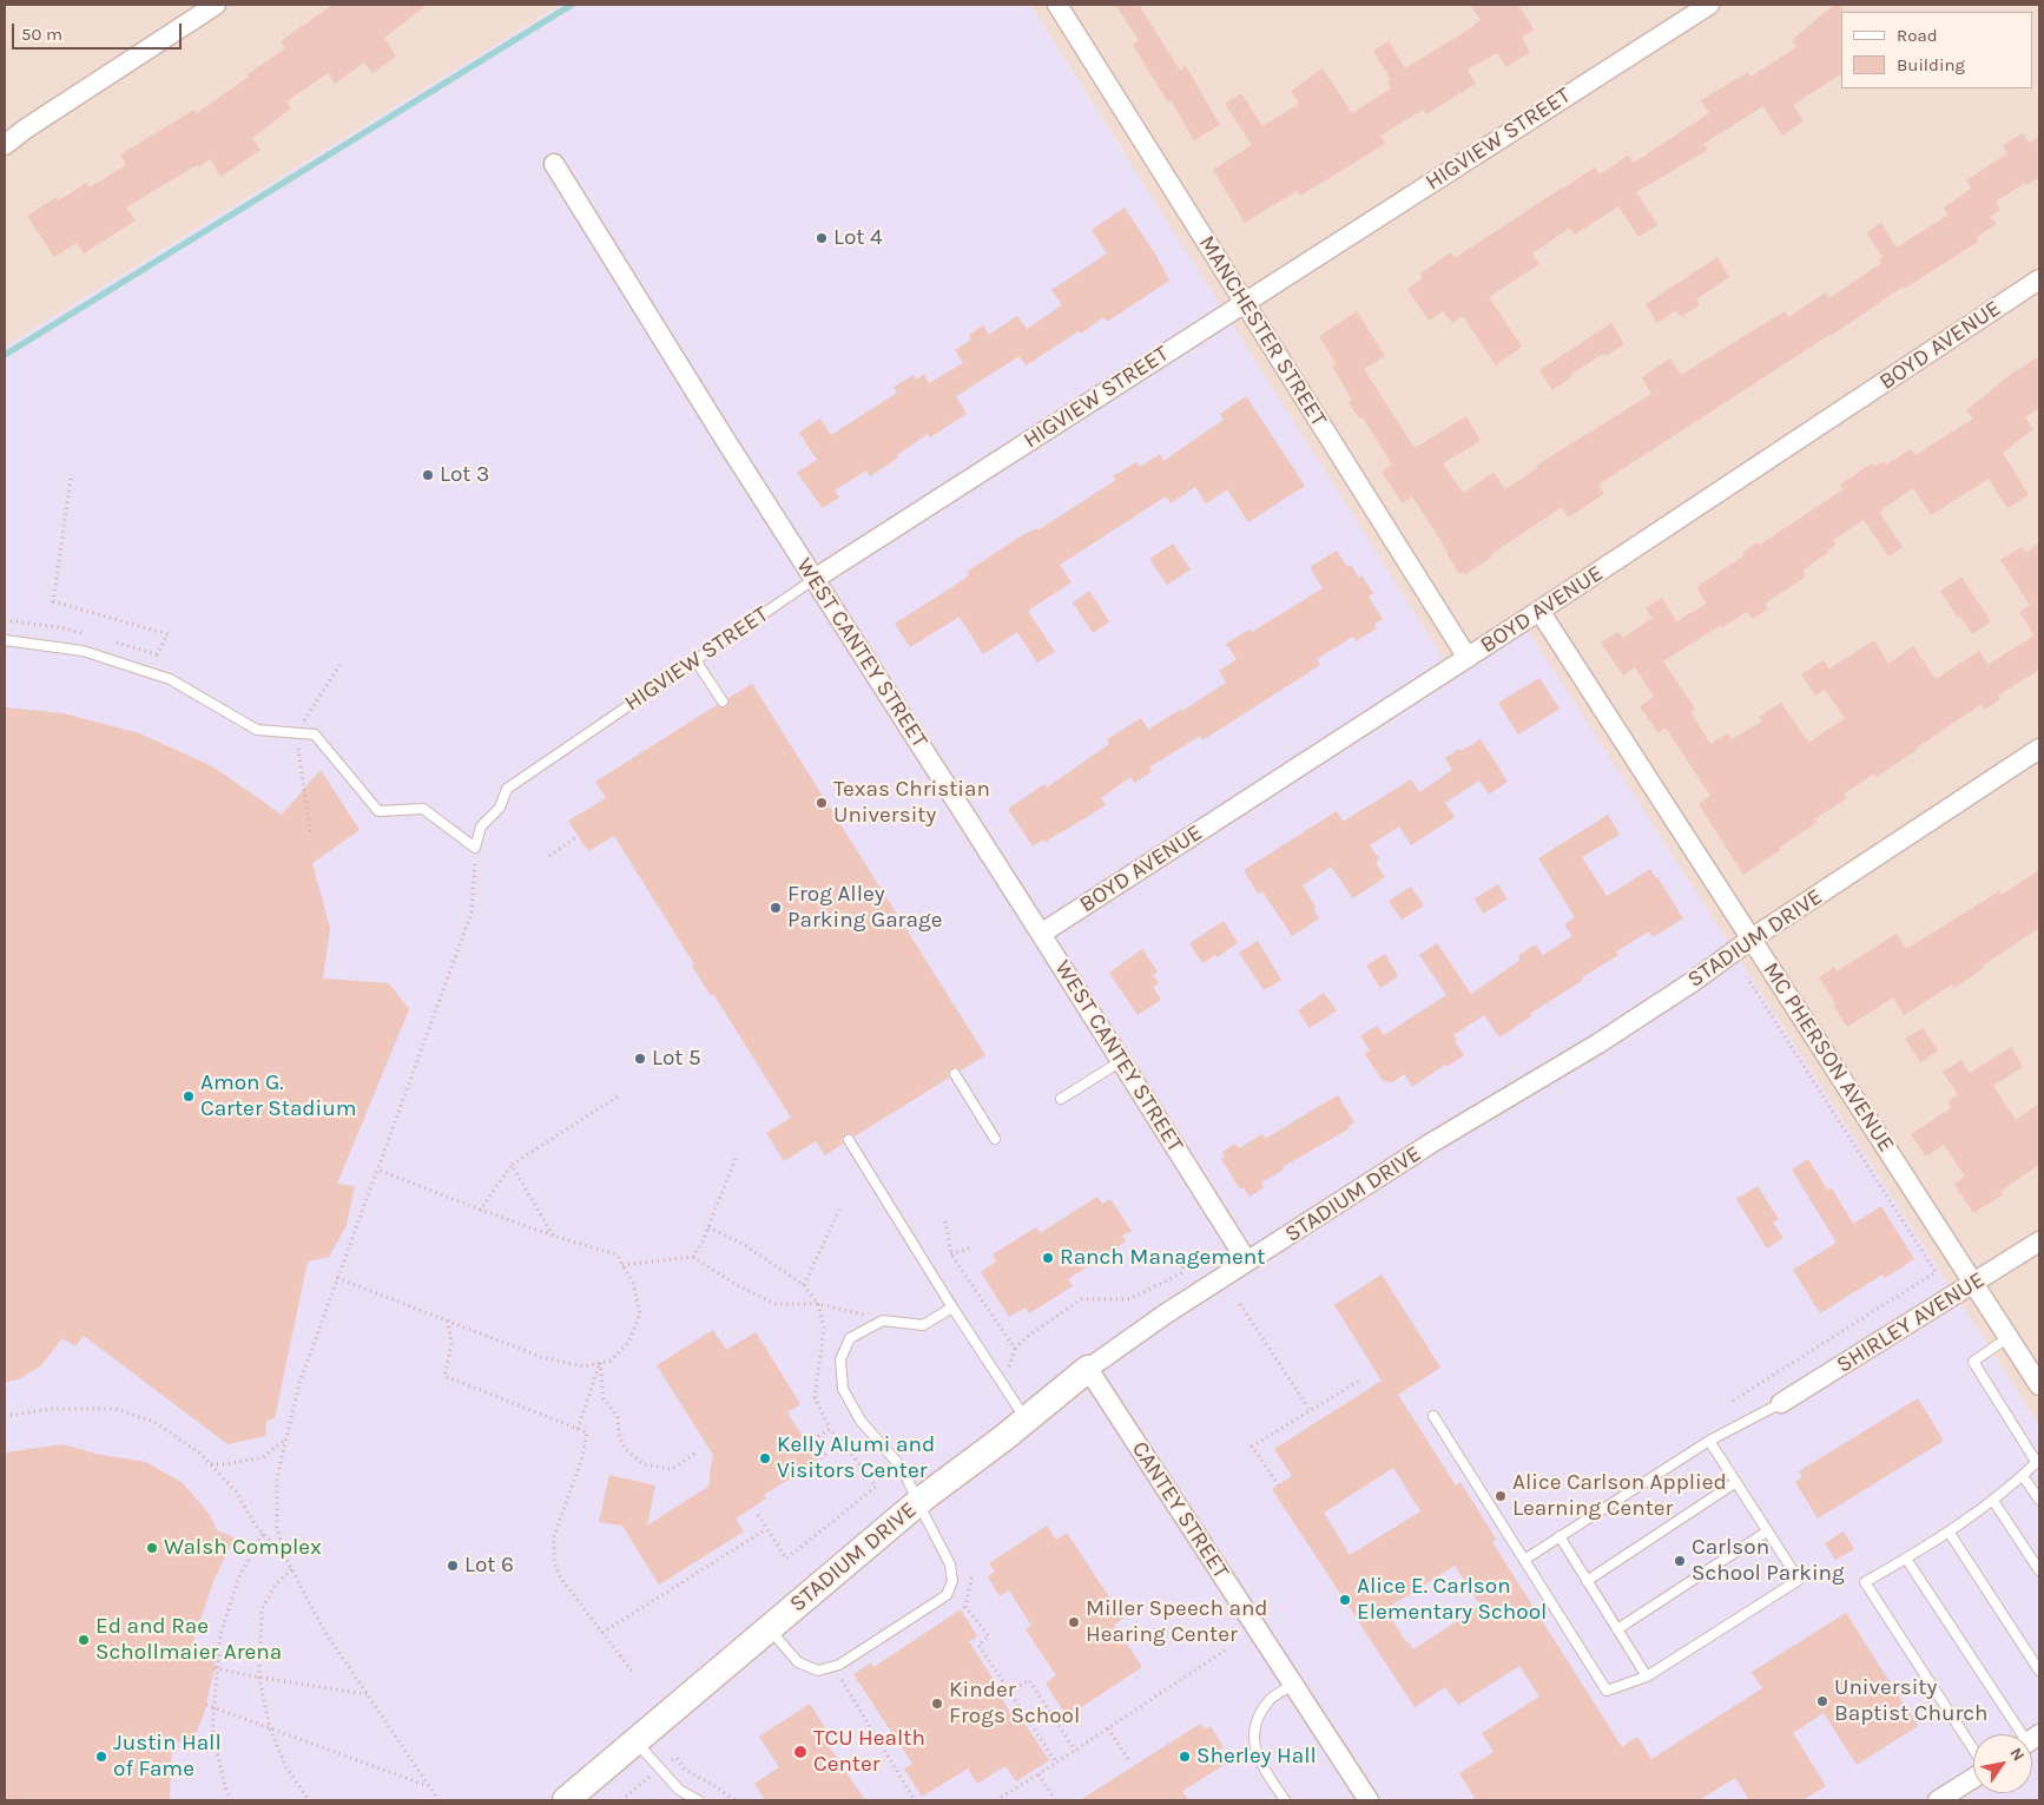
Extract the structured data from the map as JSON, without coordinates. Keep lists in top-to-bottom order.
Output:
{
  "streets": {
    "street": [
      "HIGVIEW STREET",
      "MANCHESTER STREET",
      "BOYD AVENUE",
      "WEST CANTEY STREET",
      "STADIUM DRIVE",
      "MC PHERSON AVENUE",
      "SHIRLEY AVENUE",
      "CANTEY STREET"
    ]
  },
  "crossings": [
    ["HIGVIEW STREET", "MANCHESTER STREET"],
    ["HIGVIEW STREET", "WEST CANTEY STREET"],
    ["MANCHESTER STREET", "BOYD AVENUE"],
    ["BOYD AVENUE", "WEST CANTEY STREET"],
    ["BOYD AVENUE", "MC PHERSON AVENUE"],
    ["WEST CANTEY STREET", "STADIUM DRIVE"],
    ["STADIUM DRIVE", "MC PHERSON AVENUE"],
    ["STADIUM DRIVE", "CANTEY STREET"],
    ["MC PHERSON AVENUE", "SHIRLEY AVENUE"]
  ],
  "places": [
    "Lot 4",
    "Lot 3",
    "Texas Christian University",
    "Frog Alley Parking Garage",
    "Lot 5",
    "Amon G. Carter Stadium",
    "Ranch Management",
    "Kelly Alumi and Visitors Center",
    "Alice Carlson Applied Learning Center",
    "Walsh Complex",
    "Carlson School Parking",
    "Lot 6",
    "Alice E. Carlson Elementary School",
    "Miller Speech and Hearing Center",
    "Ed and Rae Schollmaier Arena",
    "University Baptist Church",
    "Kinder Frogs School",
    "TCU Health Center",
    "Justin Hall of Fame",
    "Sherley Hall"
  ],
  "legend": ["Road", "Building"],
  "scale_bar": "50 m",
  "north": "top right"
}
